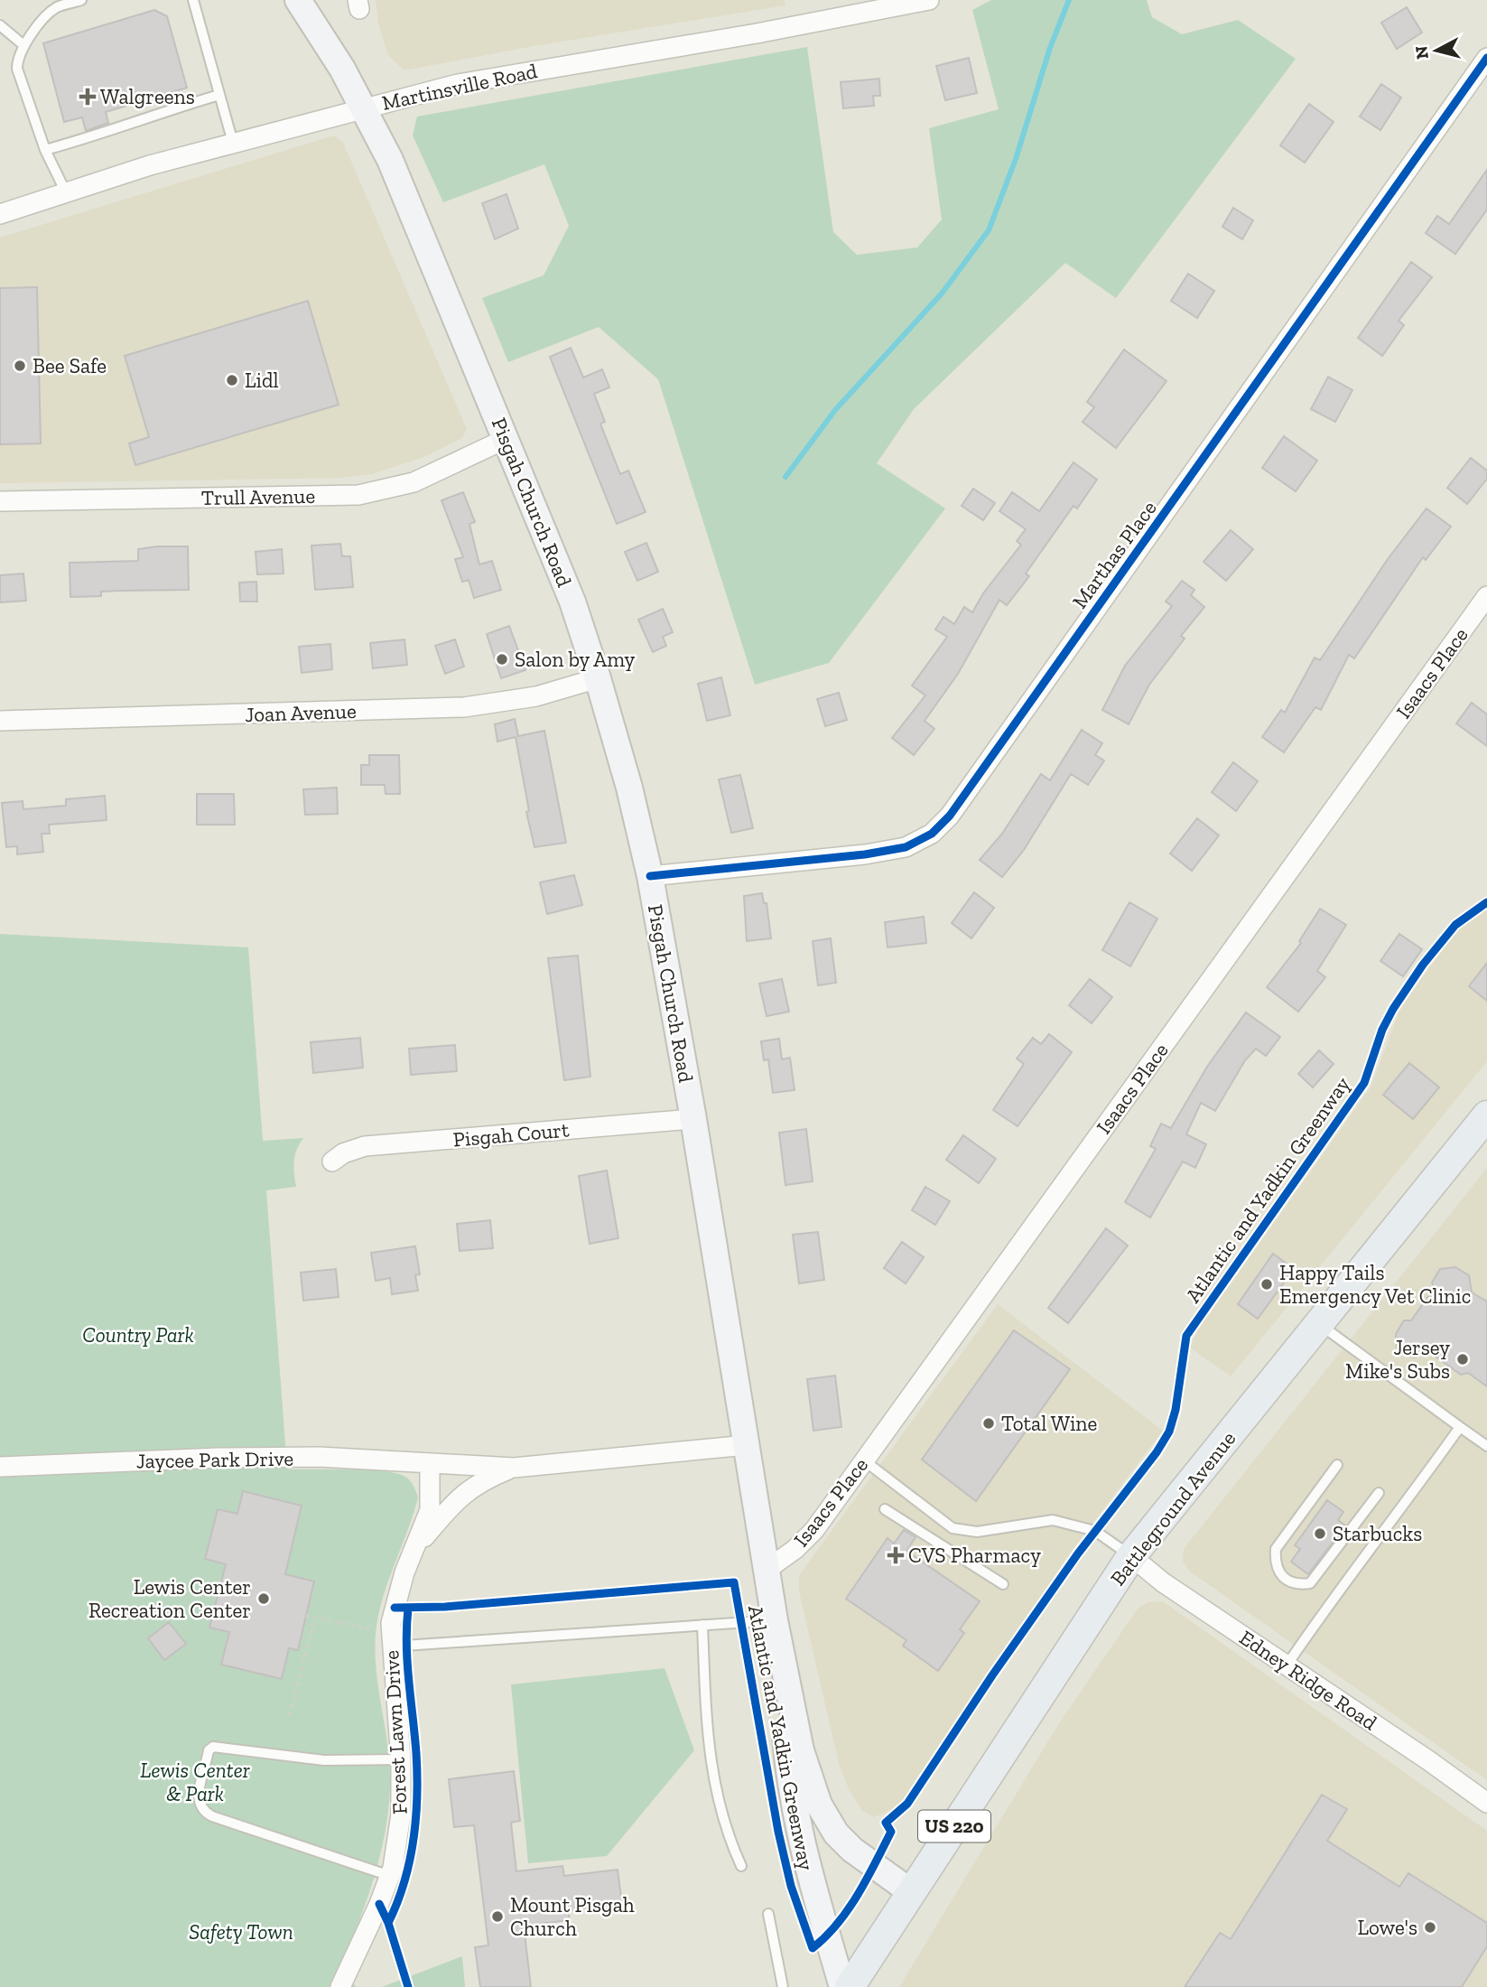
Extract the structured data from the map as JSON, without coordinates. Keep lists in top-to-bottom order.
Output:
{
  "streets": {
    "main road": ["Pisgah Church Road", "Battleground Avenue", "US 220"],
    "street": [
      "Martinsville Road",
      "Trull Avenue",
      "Marthas Place",
      "Isaacs Place",
      "Joan Avenue",
      "Pisgah Court",
      "Jaycee Park Drive",
      "Edney Ridge Road",
      "Forest Lawn Drive"
    ],
    "cycle path": ["Atlantic and Yadkin Greenway"]
  },
  "crossings": [
    ["Martinsville Road", "Pisgah Church Road"],
    ["Trull Avenue", "Pisgah Church Road"],
    ["Pisgah Church Road", "Marthas Place"],
    ["Pisgah Church Road", "Isaacs Place"],
    ["Pisgah Church Road", "Joan Avenue"],
    ["Pisgah Church Road", "Pisgah Court"],
    ["Pisgah Church Road", "Battleground Avenue"],
    ["Pisgah Church Road", "Forest Lawn Drive"],
    ["Jaycee Park Drive", "Forest Lawn Drive"],
    ["Battleground Avenue", "Edney Ridge Road"]
  ],
  "parks": ["Country Park", "Lewis Center & Park", "Safety Town"],
  "places": {
    "health": ["Walgreens", "CVS Pharmacy"],
    "other": [
      "Bee Safe",
      "Lidl",
      "Salon by Amy",
      "Happy Tails Emergency Vet Clinic",
      "Jersey Mike's Subs",
      "Total Wine",
      "Starbucks",
      "Lewis Center Recreation Center",
      "Mount Pisgah Church",
      "Lowe's"
    ]
  },
  "north": "left"
}
